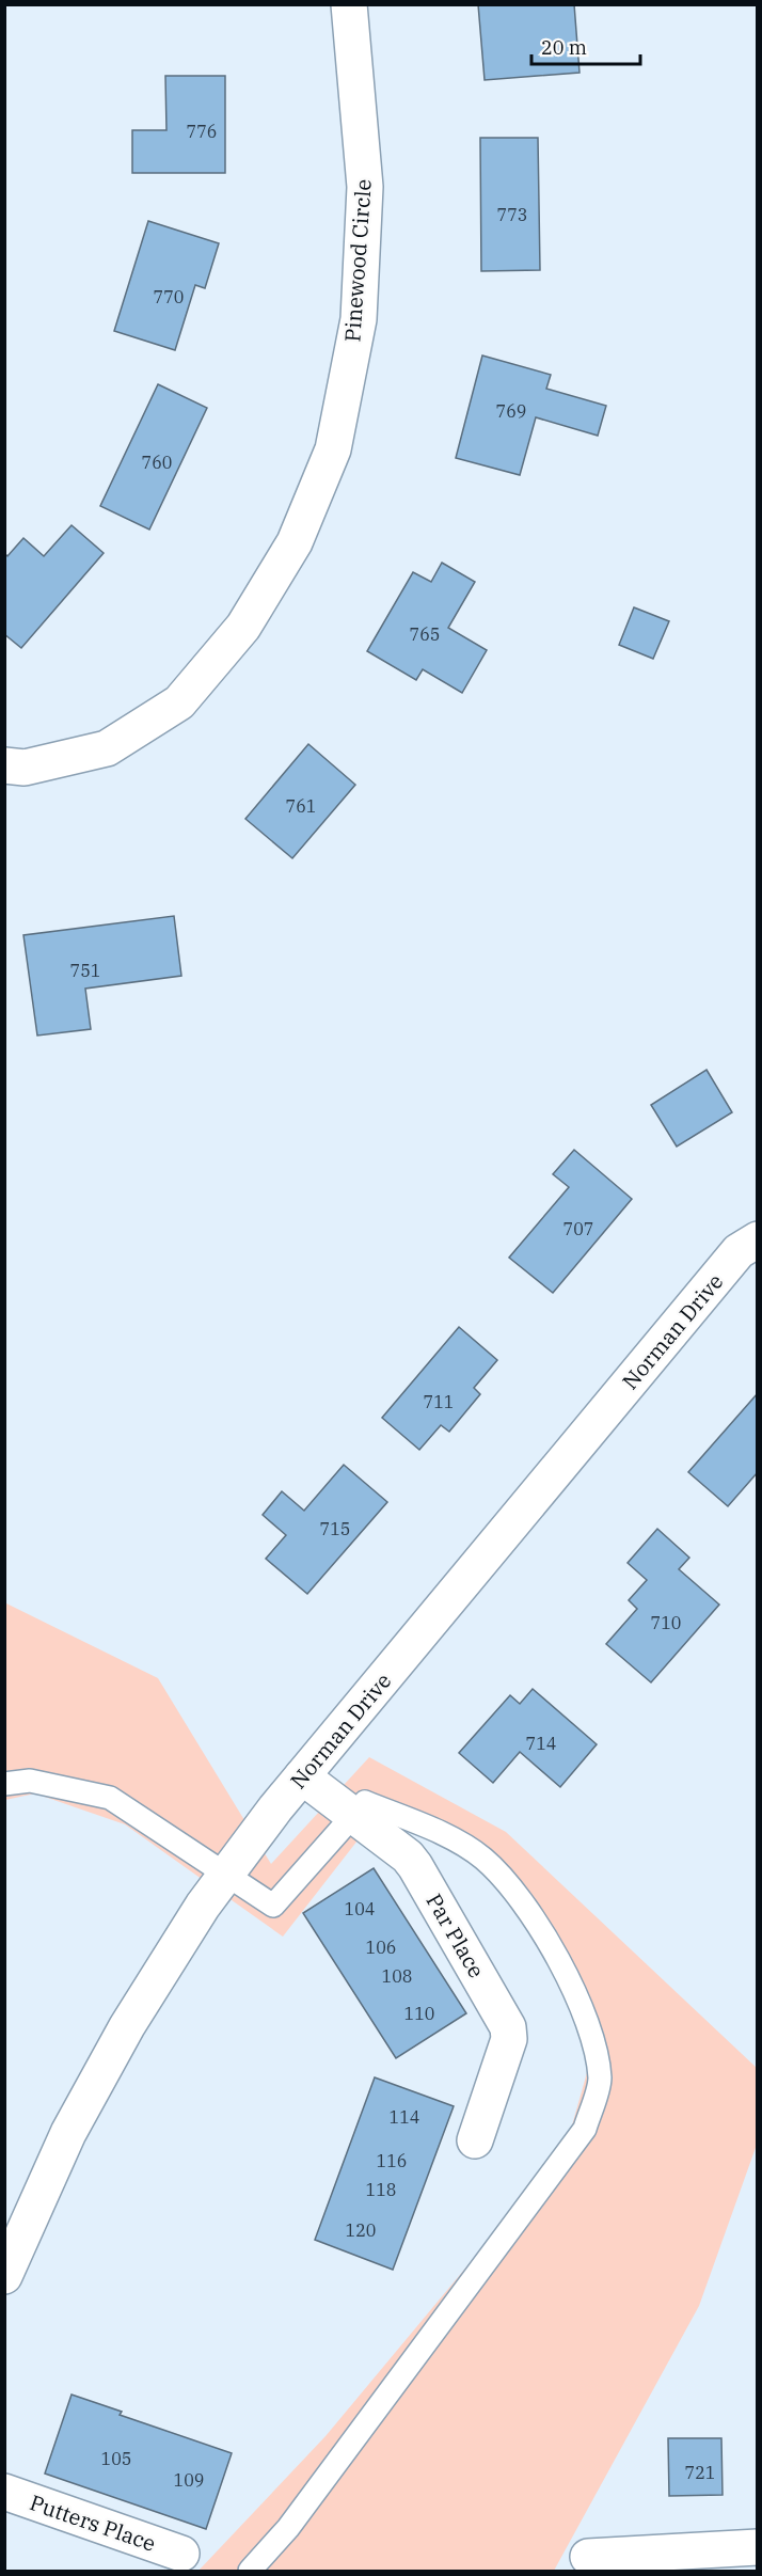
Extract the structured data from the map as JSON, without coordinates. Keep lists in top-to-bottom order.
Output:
{
  "streets": {
    "street": [
      "Pinewood Circle",
      "Norman Drive",
      "Par Place",
      "Putters Place"
    ]
  },
  "crossings": [
    ["Norman Drive", "Par Place"]
  ],
  "house_numbers": [
    "776",
    "773",
    "770",
    "769",
    "760",
    "765",
    "761",
    "751",
    "707",
    "711",
    "715",
    "710",
    "714",
    "104",
    "106",
    "108",
    "110",
    "114",
    "116",
    "118",
    "120",
    "105",
    "721",
    "109"
  ],
  "scale_bar": "20 m"
}
